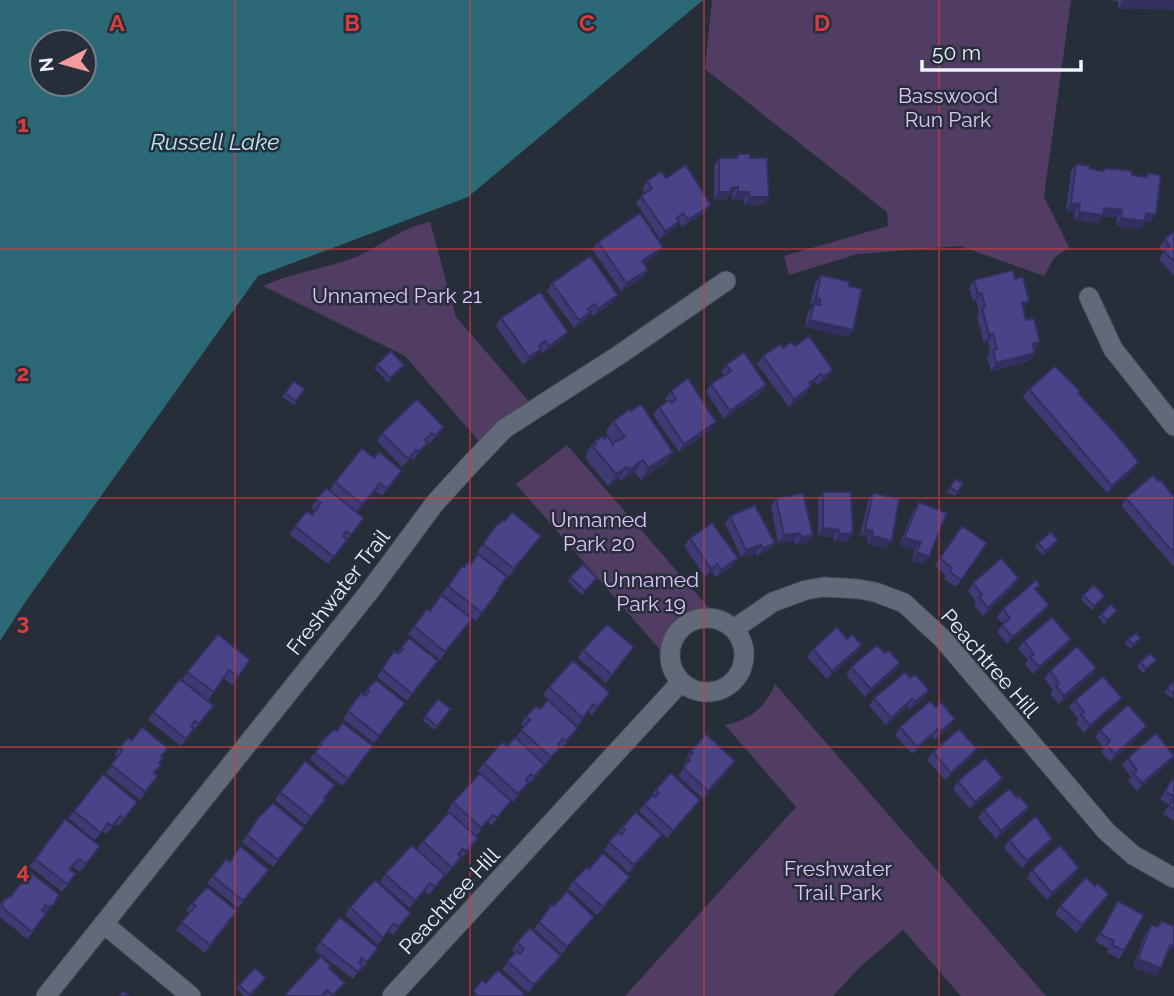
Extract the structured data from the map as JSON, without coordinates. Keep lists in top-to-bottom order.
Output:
{
  "streets": {
    "street": ["Freshwater Trail", "Peachtree Hill"]
  },
  "water": ["Russell Lake"],
  "parks": [
    "Basswood Run Park",
    "Unnamed Park 21",
    "Unnamed Park 20",
    "Unnamed Park 19",
    "Freshwater Trail Park"
  ],
  "scale_bar": "50 m",
  "north": "left",
  "grid": {
    "columns": [
      "A",
      "B",
      "C",
      "D"
    ],
    "rows": [
      "1",
      "2",
      "3",
      "4"
    ]
  }
}
